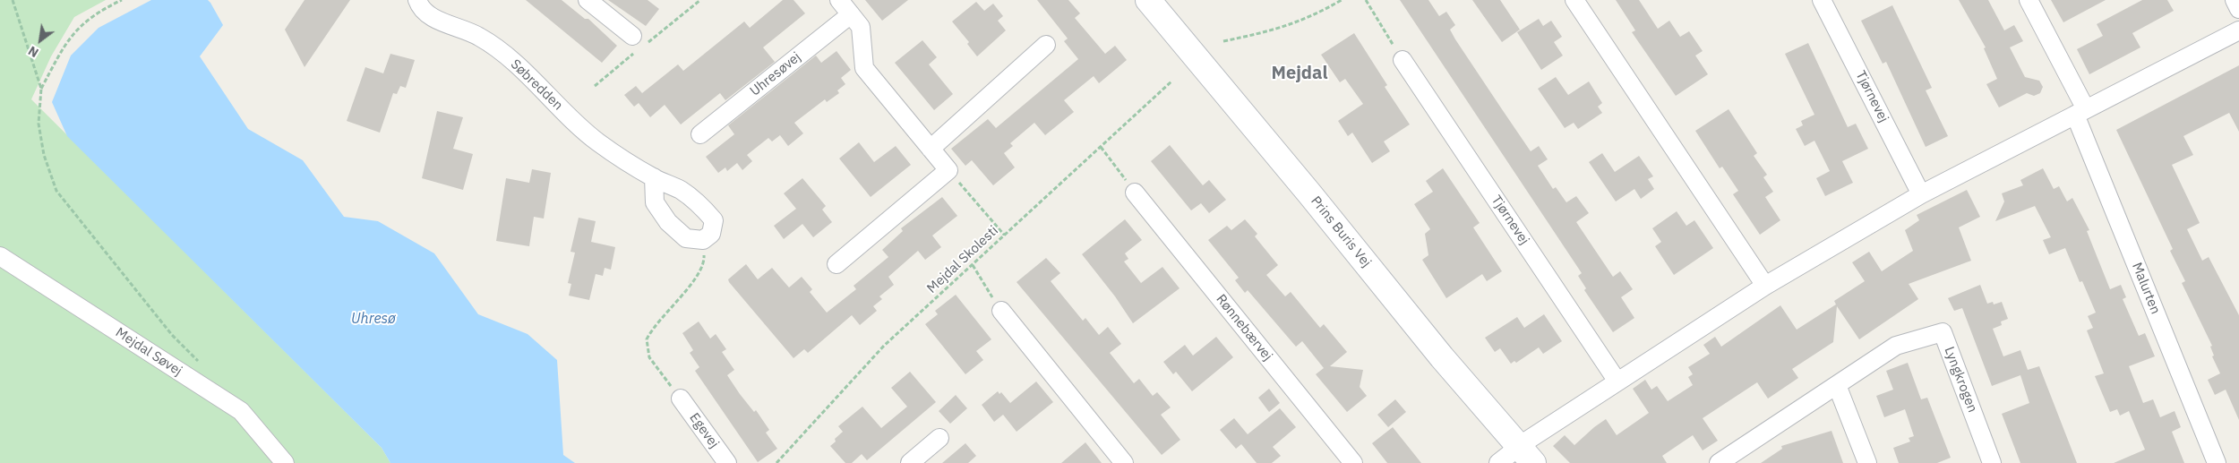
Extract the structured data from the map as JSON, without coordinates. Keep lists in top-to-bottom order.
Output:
{
  "streets": {
    "street": [
      "Uhresøvej",
      "Søbredden",
      "Tjørnevej",
      "Prins Buris Vej",
      "Malurten",
      "Rønnebærvej",
      "Mejdal Søvej",
      "Lyngkrogen",
      "Egevej"
    ],
    "path": ["Mejdal Skolesti"]
  },
  "districts": ["Mejdal"],
  "water": ["Uhresø"],
  "north": "bottom left"
}
